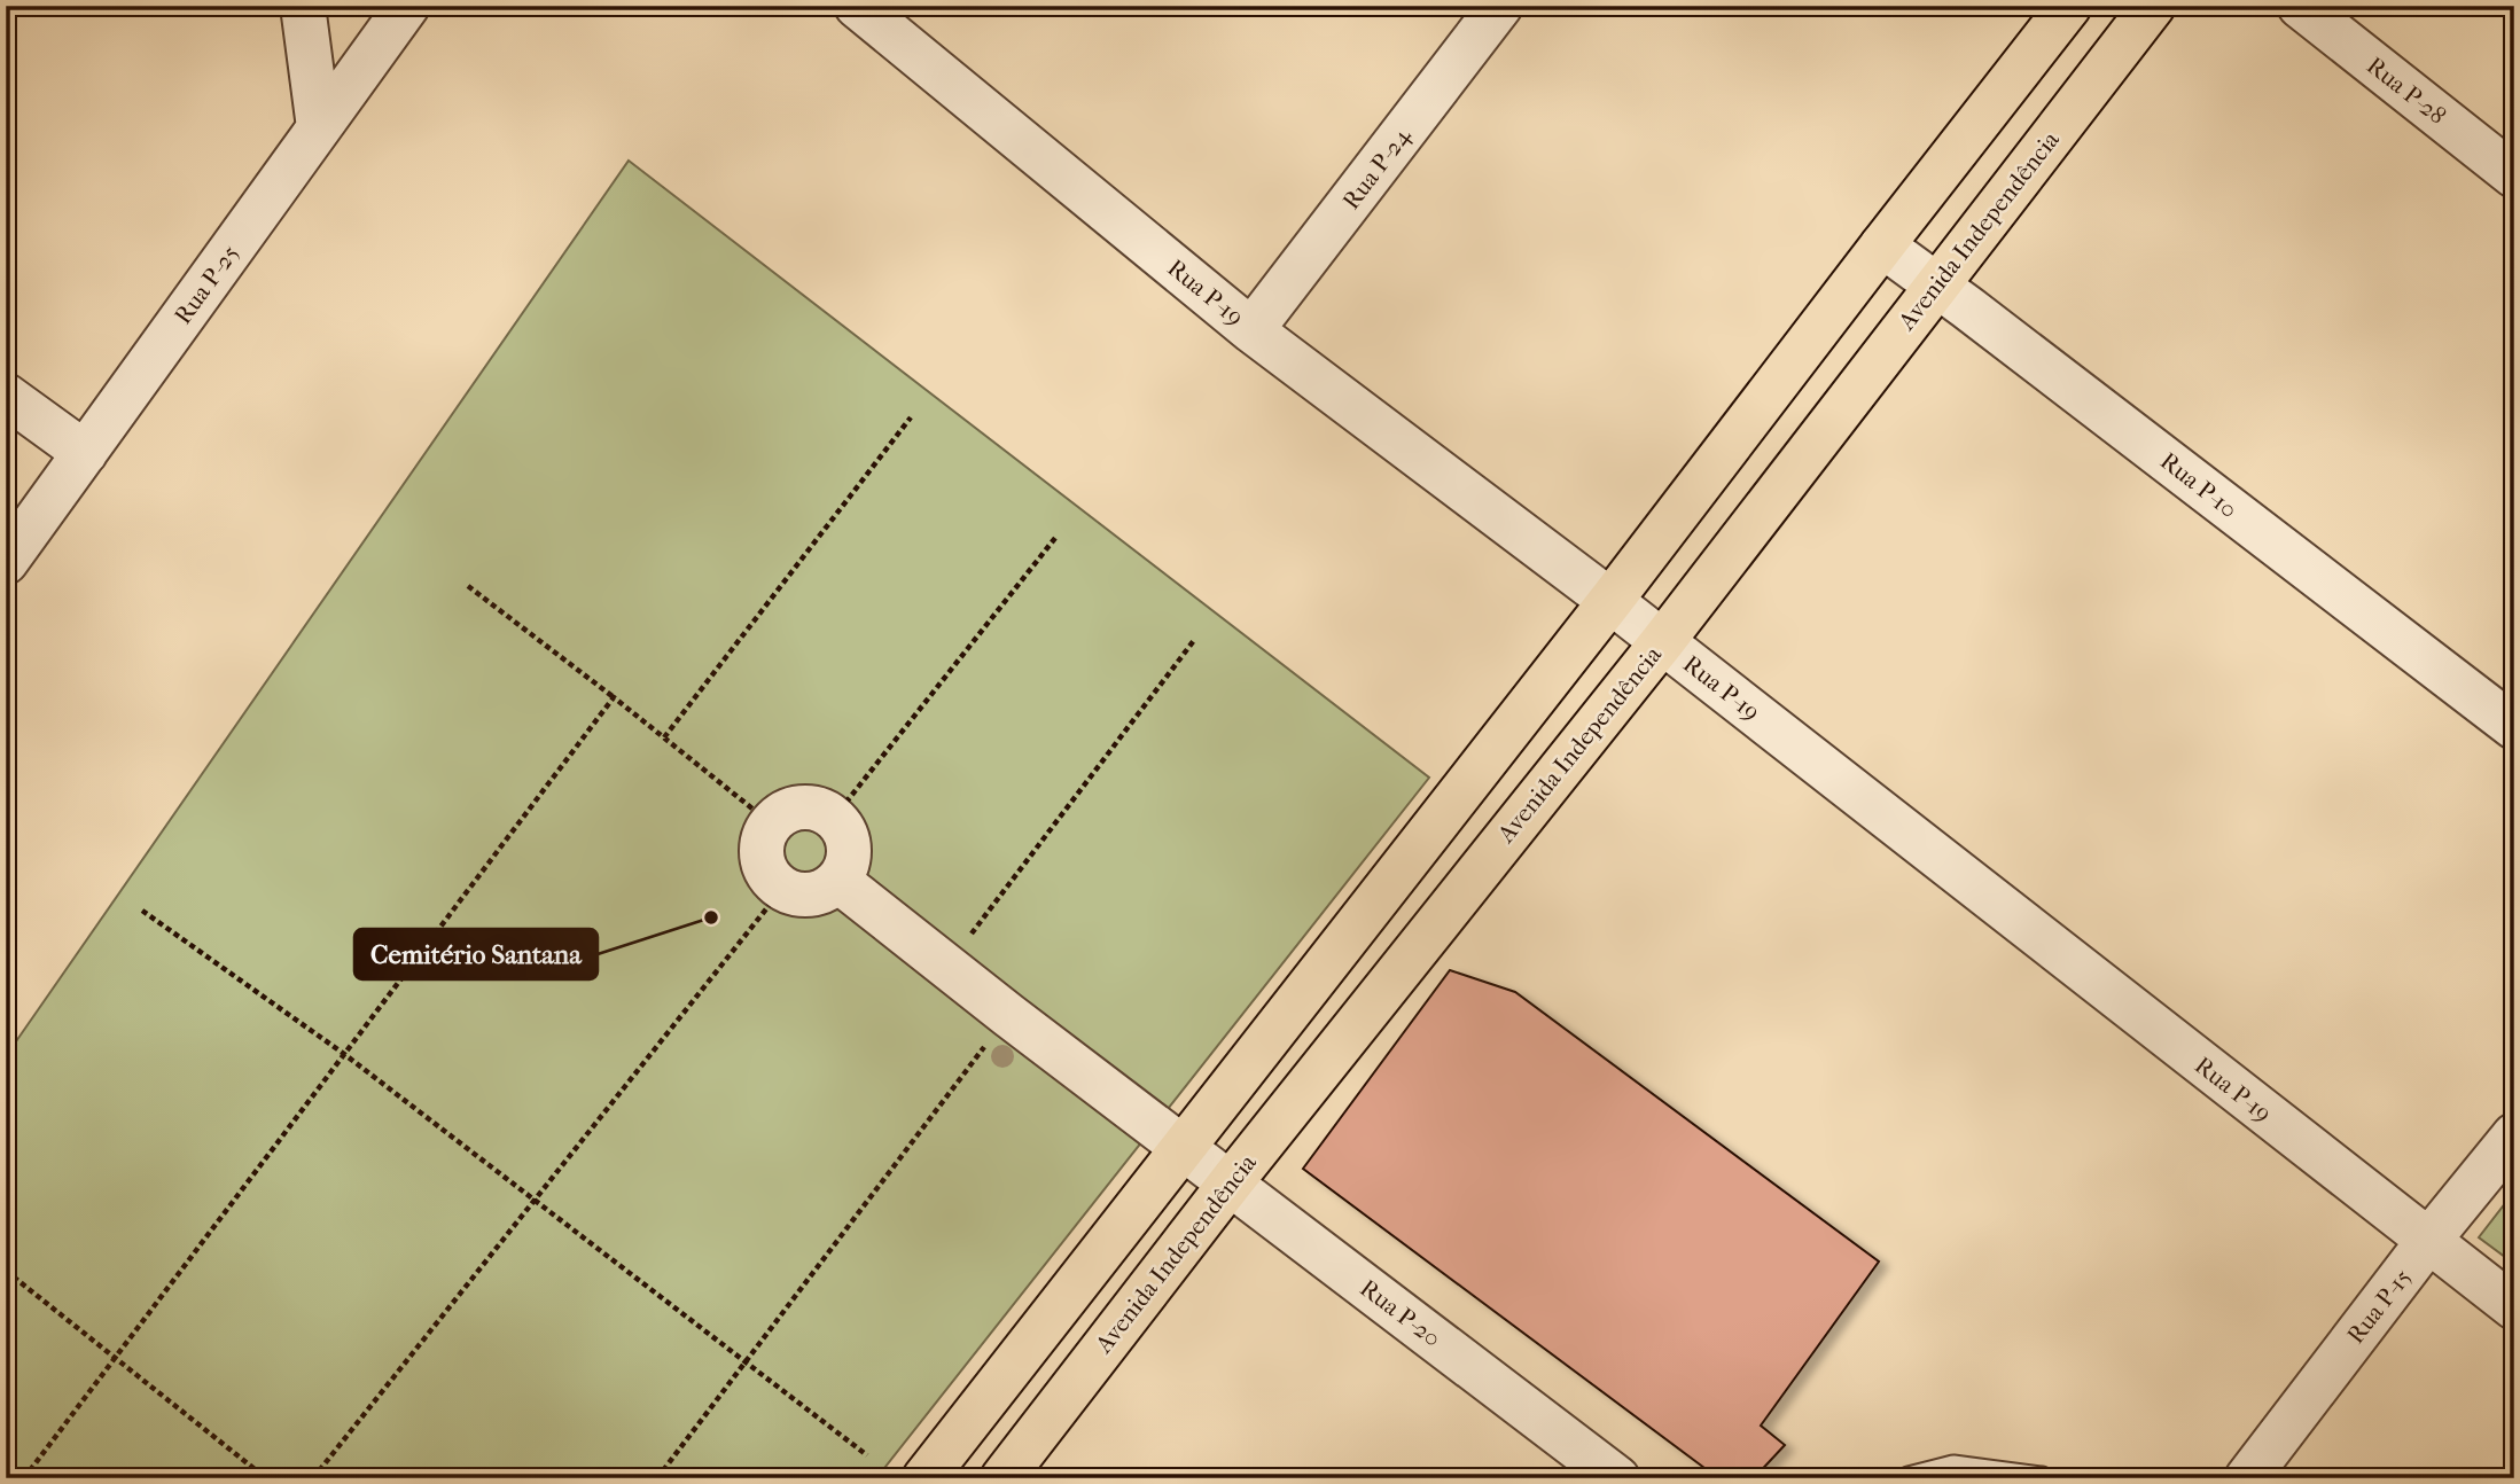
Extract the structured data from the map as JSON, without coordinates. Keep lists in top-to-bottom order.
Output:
{
  "streets": {
    "main road": ["Avenida Independência"],
    "street": [
      "Rua P-28",
      "Rua P-24",
      "Rua P-25",
      "Rua P-19",
      "Rua P-10",
      "Rua P-15",
      "Rua P-20"
    ]
  },
  "crossings": [
    ["Rua P-24", "Rua P-19"],
    ["Avenida Independência", "Rua P-19"],
    ["Avenida Independência", "Rua P-10"],
    ["Avenida Independência", "Rua P-20"],
    ["Rua P-19", "Rua P-15"]
  ],
  "places": ["Cemitério Santana"]
}
